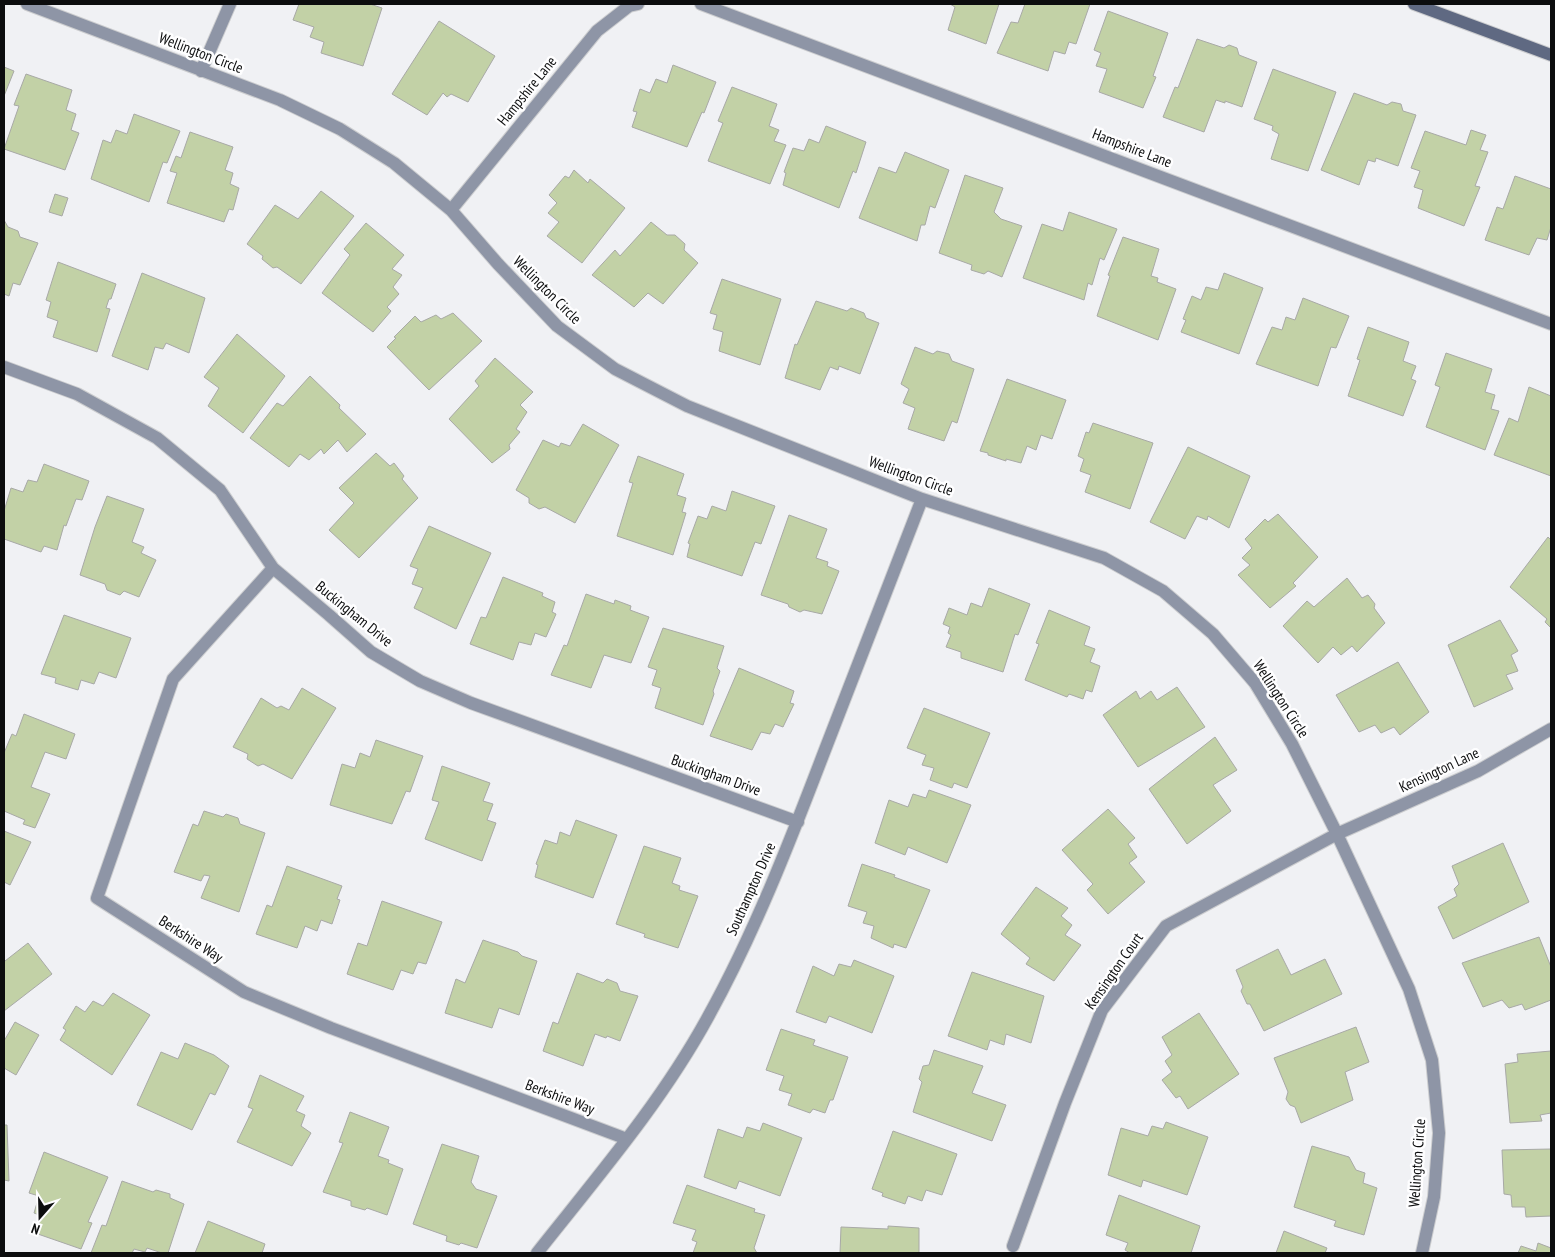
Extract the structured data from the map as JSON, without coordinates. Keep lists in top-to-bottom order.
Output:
{
  "streets": {
    "street": [
      "Wellington Circle",
      "Hampshire Lane",
      "Buckingham Drive",
      "Kensington Lane",
      "Southampton Drive",
      "Berkshire Way",
      "Kensington Court"
    ]
  },
  "crossings": [
    ["Wellington Circle", "Hampshire Lane"],
    ["Wellington Circle", "Kensington Lane"],
    ["Wellington Circle", "Southampton Drive"],
    ["Wellington Circle", "Kensington Court"],
    ["Buckingham Drive", "Southampton Drive"],
    ["Buckingham Drive", "Berkshire Way"],
    ["Kensington Lane", "Kensington Court"],
    ["Southampton Drive", "Berkshire Way"]
  ],
  "north": "bottom"
}
